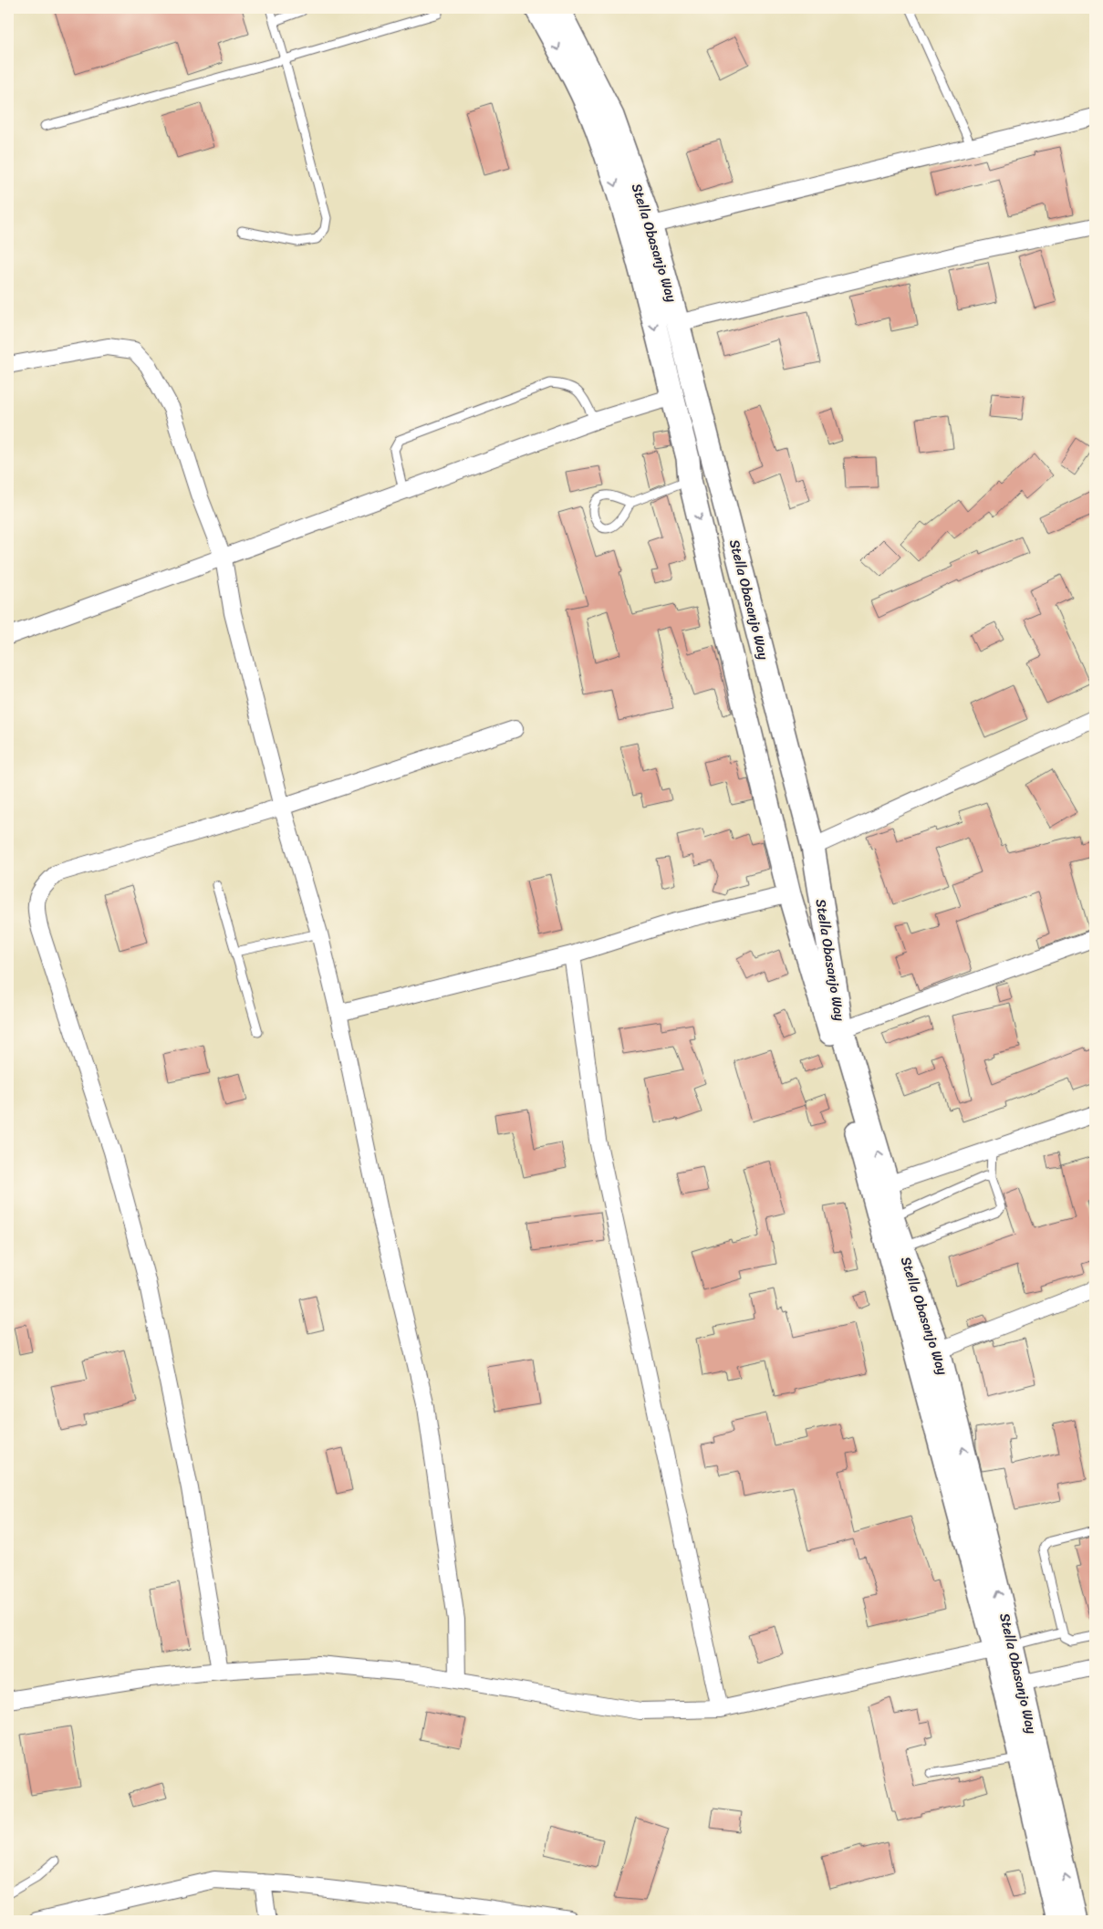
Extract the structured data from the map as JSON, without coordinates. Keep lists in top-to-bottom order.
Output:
{
  "streets": {
    "street": ["Stella Obasanjo Way"]
  }
}
